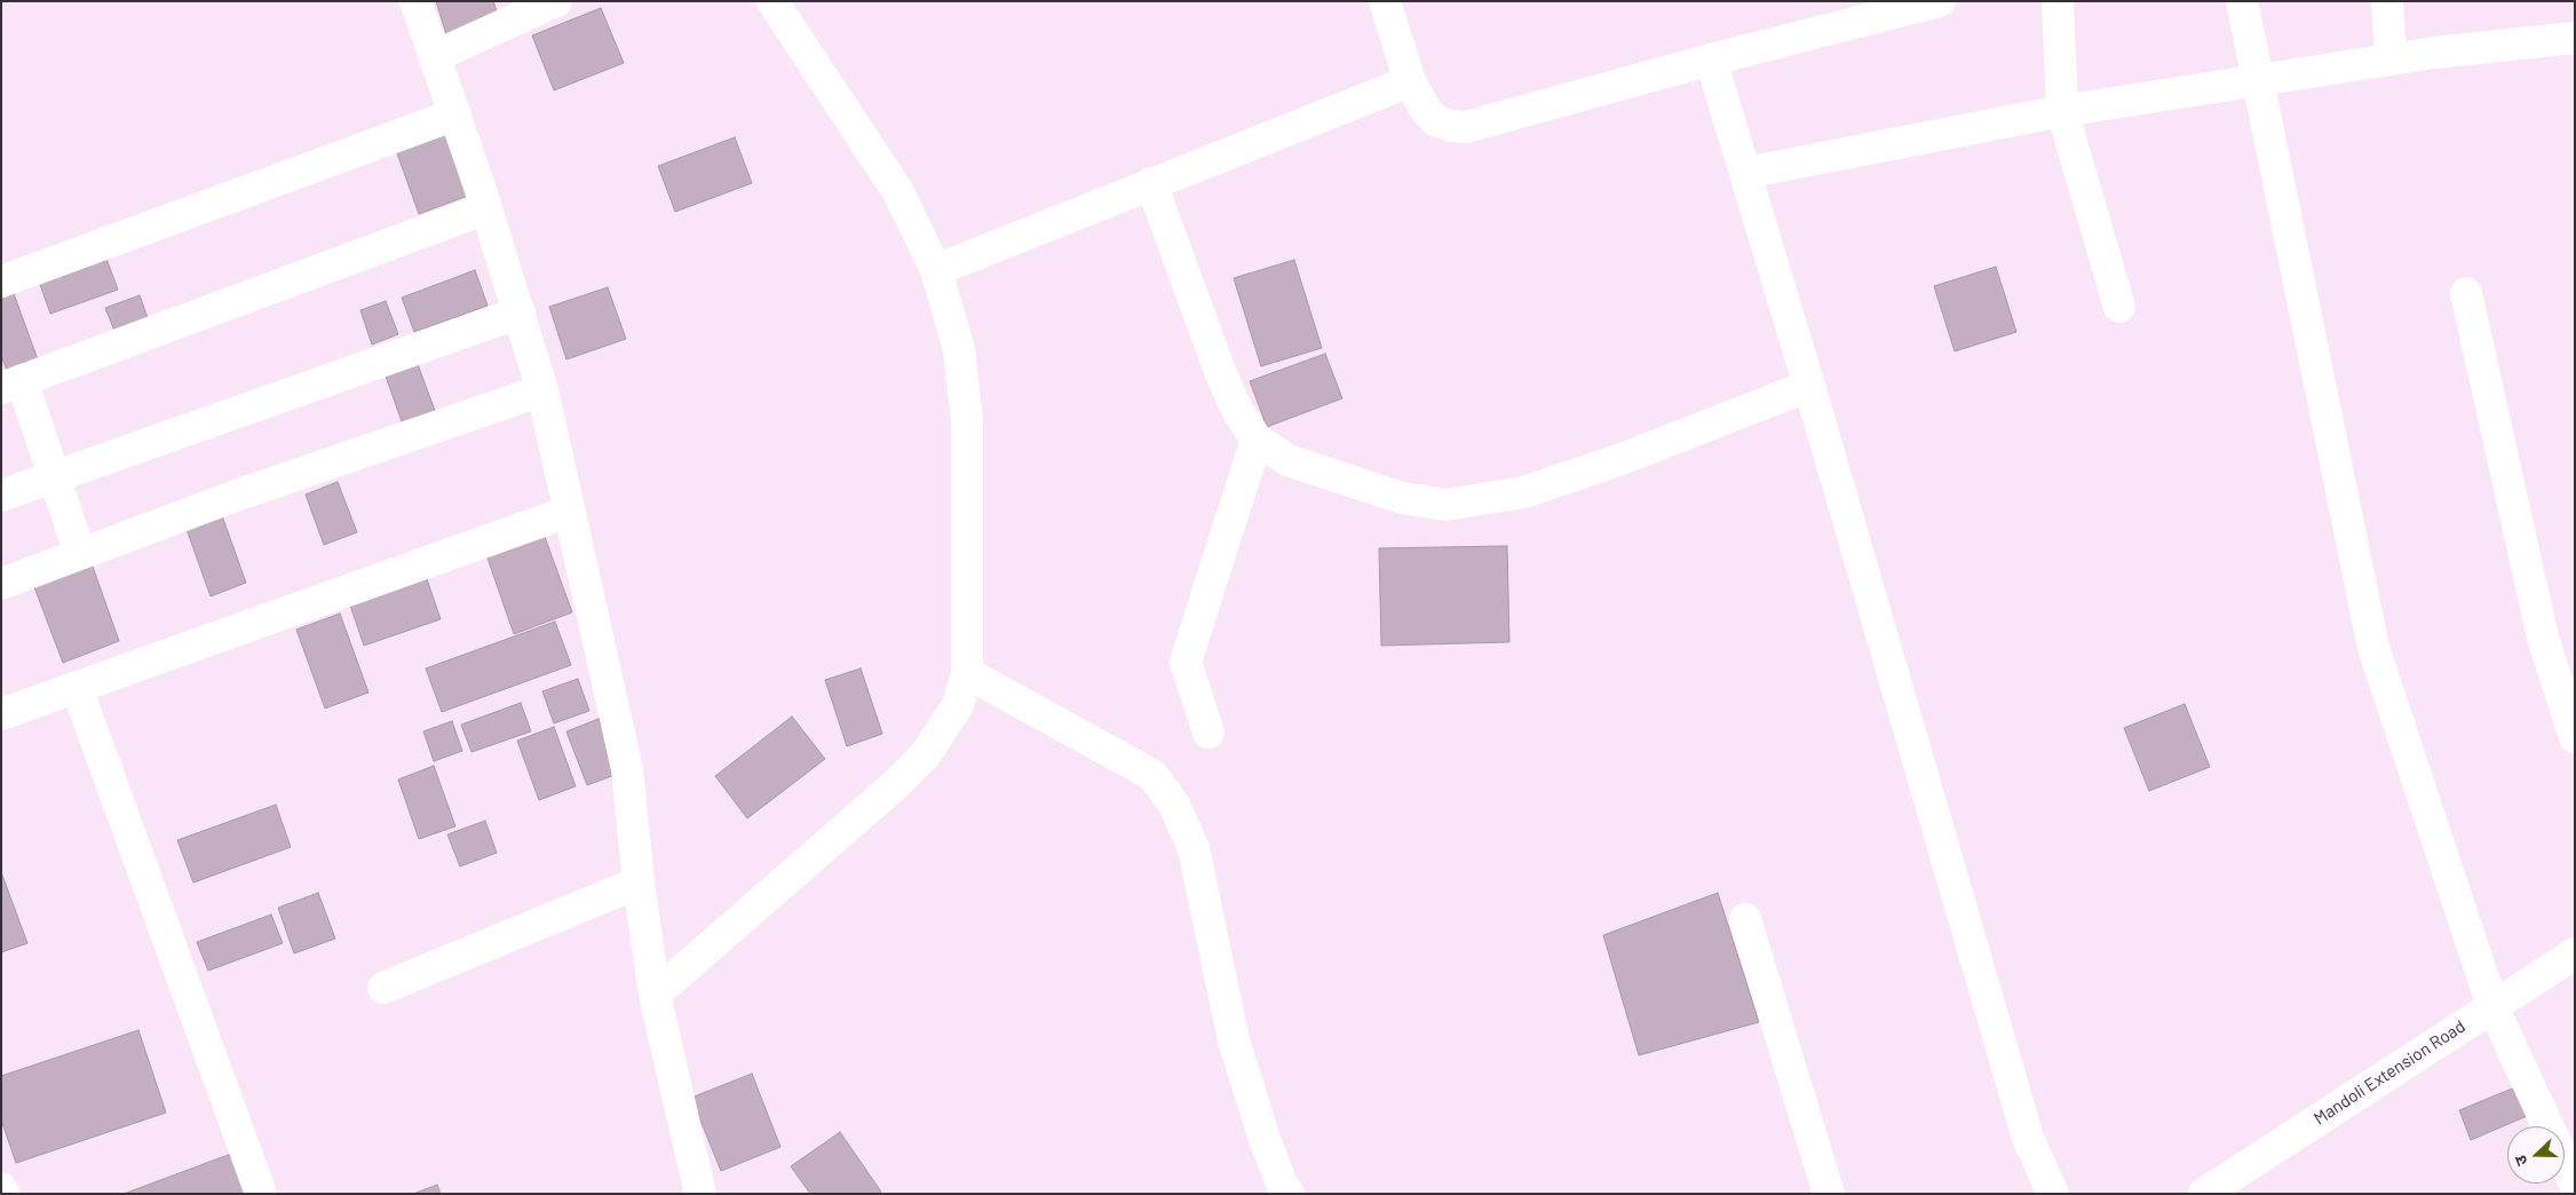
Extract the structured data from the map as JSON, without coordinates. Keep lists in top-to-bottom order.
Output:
{
  "streets": {
    "street": ["Mandoli Extension Road"]
  },
  "north": "left"
}
